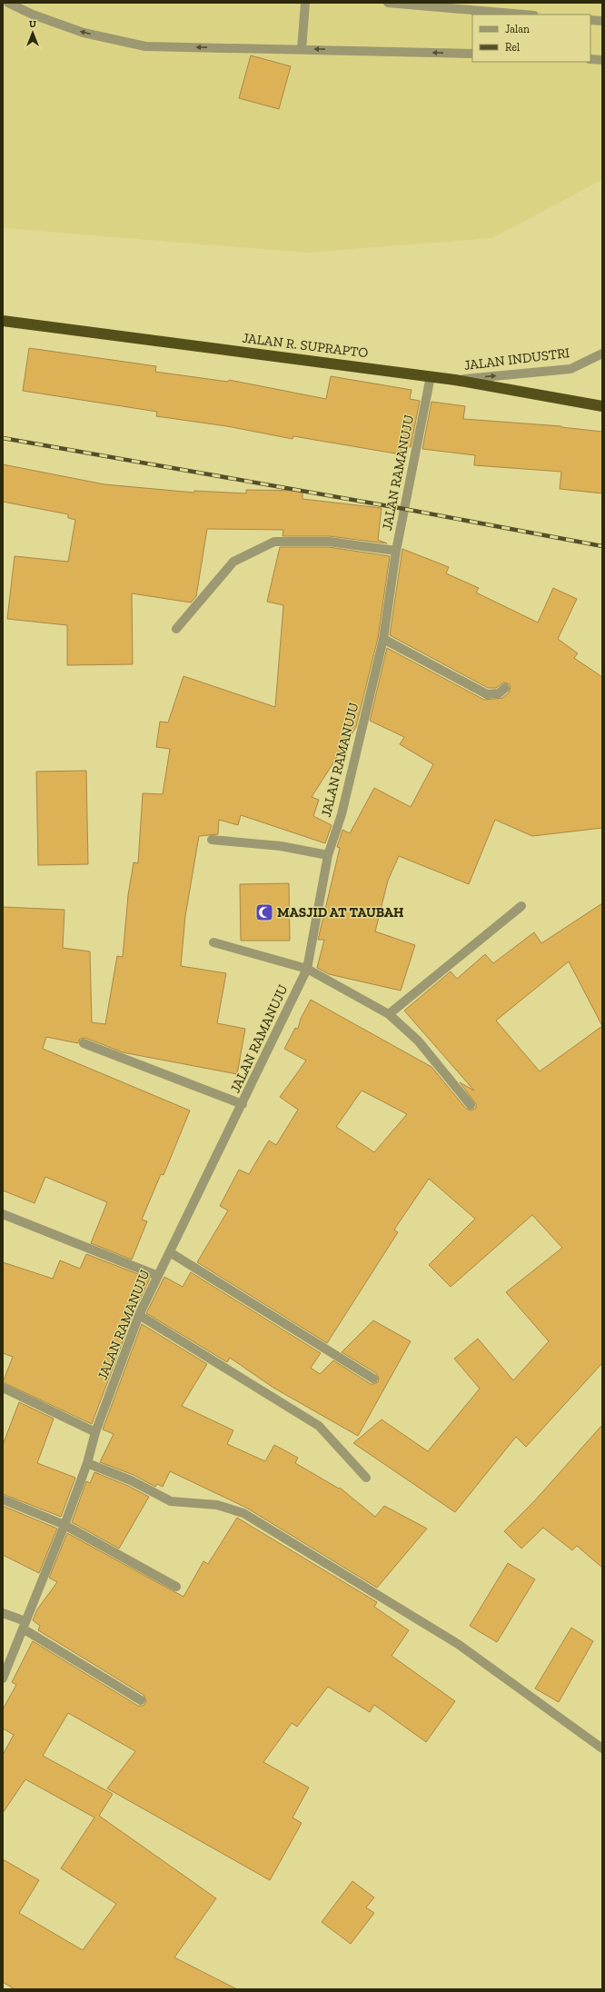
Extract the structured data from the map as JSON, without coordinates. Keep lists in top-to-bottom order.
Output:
{
  "streets": {
    "highway": ["JALAN R. SUPRAPTO"],
    "street": ["JALAN INDUSTRI", "JALAN RAMANUJU"]
  },
  "crossings": [
    ["JALAN R. SUPRAPTO", "JALAN INDUSTRI"],
    ["JALAN R. SUPRAPTO", "JALAN RAMANUJU"]
  ],
  "one_way": ["JALAN INDUSTRI"],
  "places": {
    "mosque": ["MASJID AT TAUBAH"]
  },
  "legend": ["Jalan", "Rel"],
  "north": "top"
}
